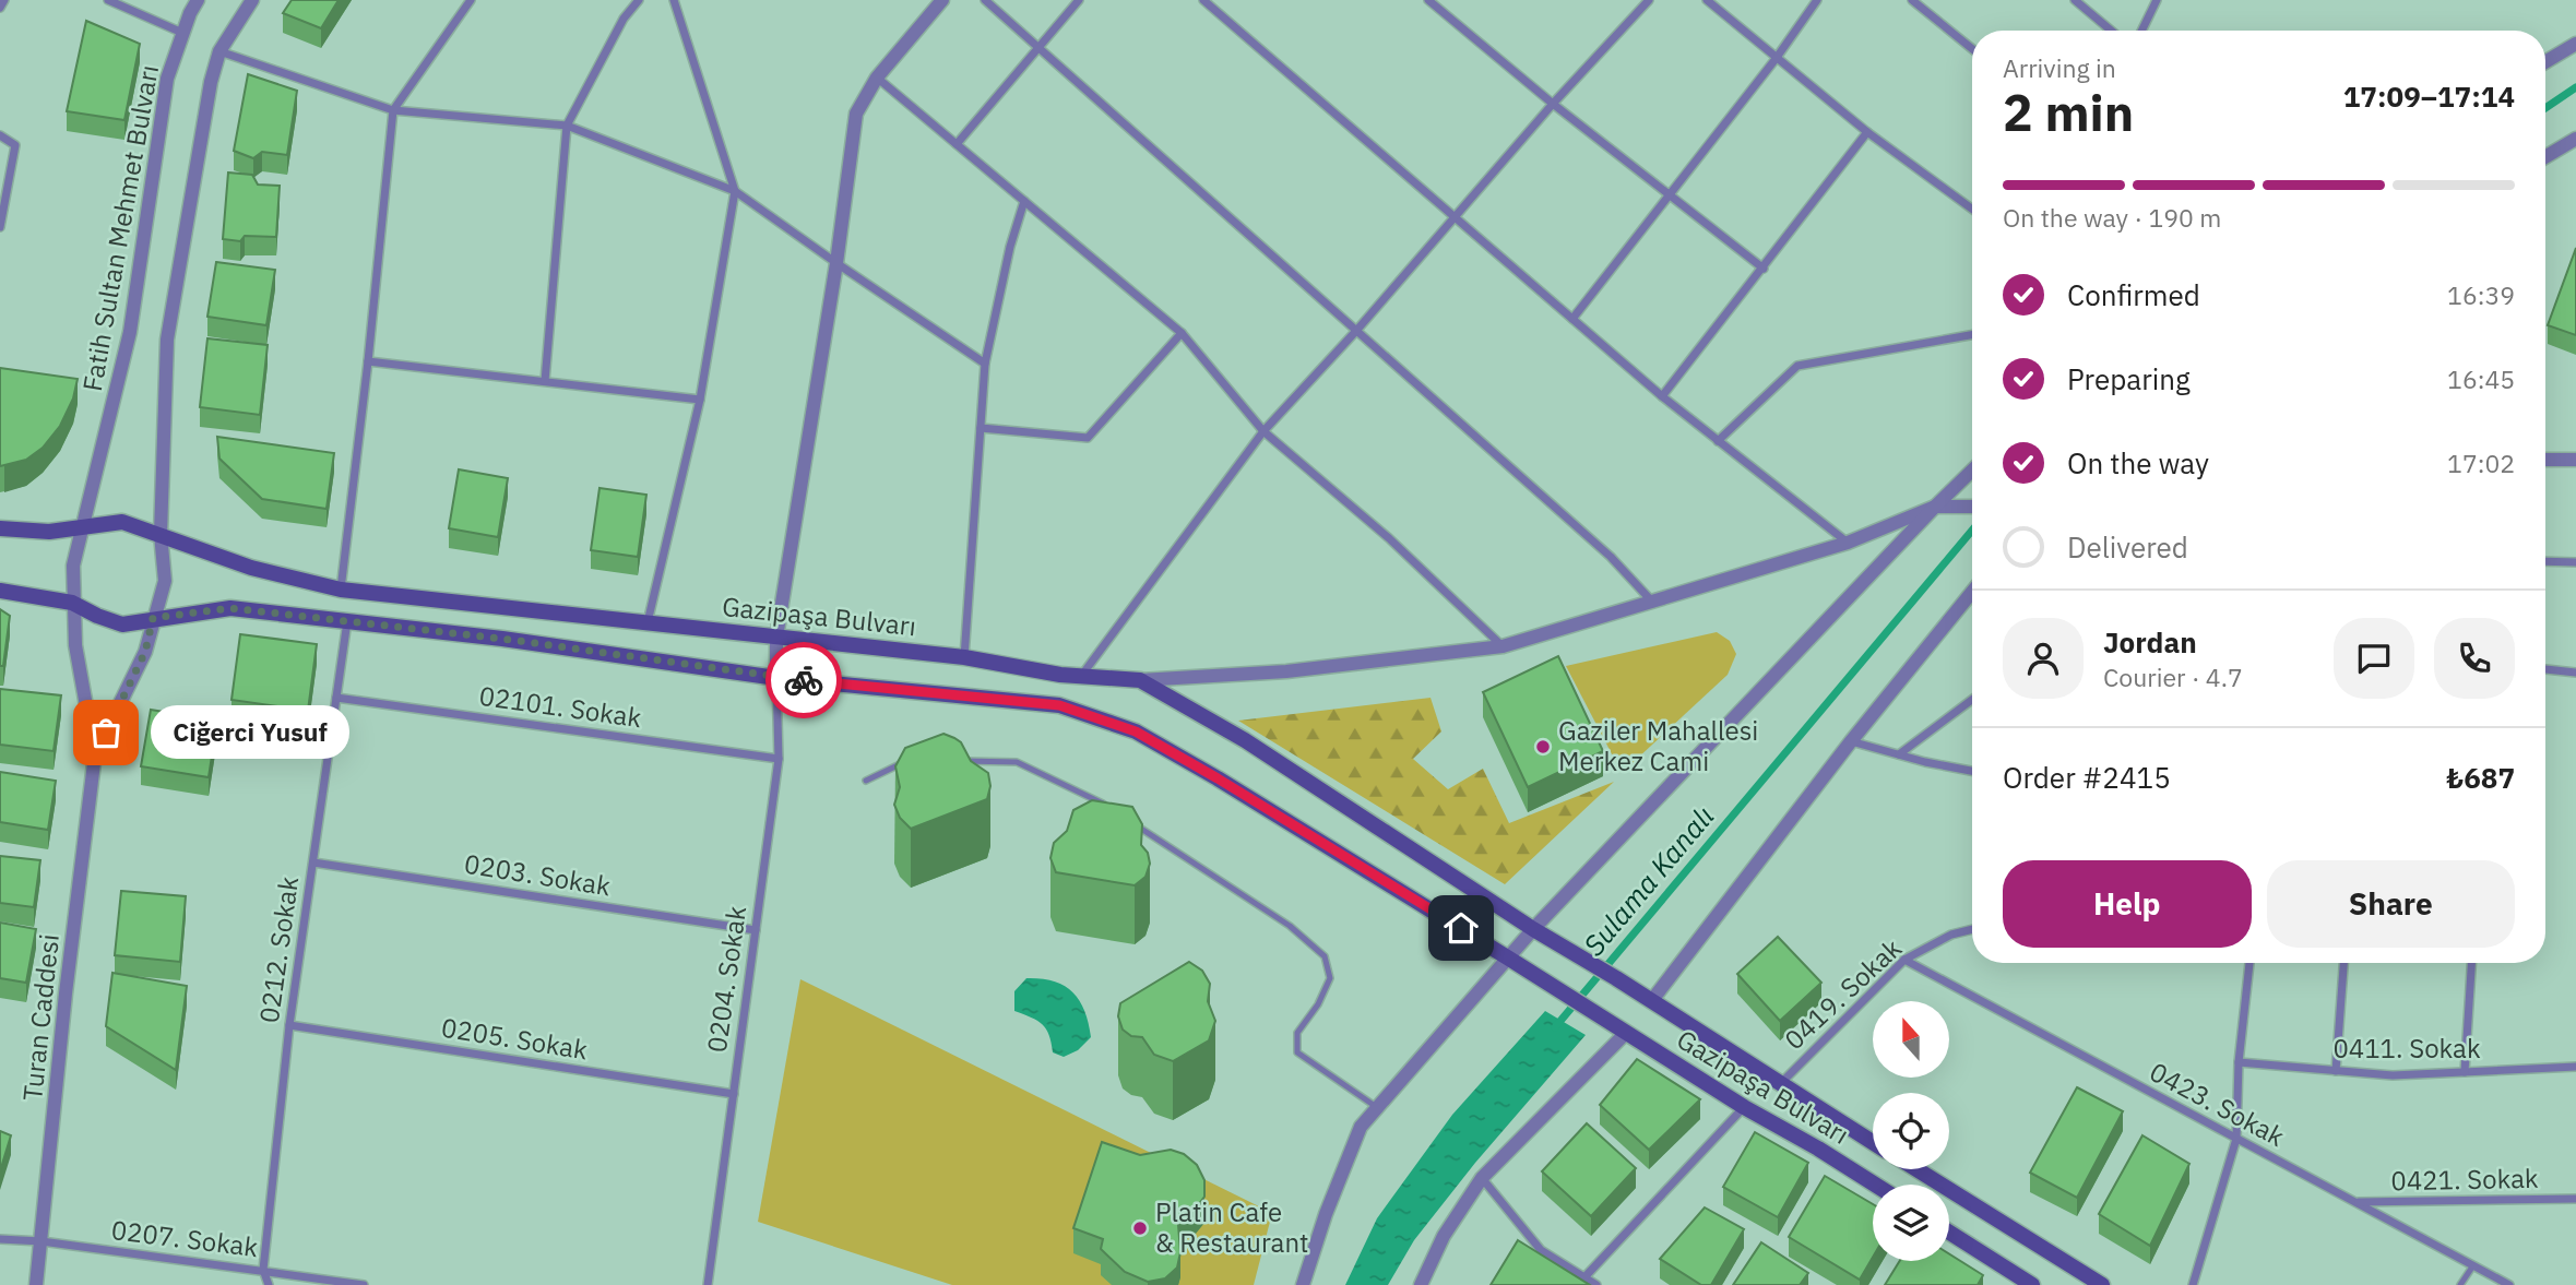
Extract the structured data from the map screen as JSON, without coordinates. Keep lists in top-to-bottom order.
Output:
{
  "streets": {
    "main road": ["Gazipaşa Bulvarı"],
    "street": [
      "Fatih Sultan Mehmet Bulvarı",
      "02101. Sokak",
      "0203. Sokak",
      "0212. Sokak",
      "0204. Sokak",
      "0419. Sokak",
      "Turan Caddesi",
      "0205. Sokak",
      "0411. Sokak",
      "0423. Sokak",
      "0421. Sokak",
      "0207. Sokak"
    ]
  },
  "crossings": [
    ["Fatih Sultan Mehmet Bulvarı", "Gazipaşa Bulvarı"],
    ["Fatih Sultan Mehmet Bulvarı", "Turan Caddesi"],
    ["Gazipaşa Bulvarı", "0419. Sokak"],
    ["02101. Sokak", "0212. Sokak"],
    ["02101. Sokak", "0204. Sokak"],
    ["0203. Sokak", "0212. Sokak"],
    ["0203. Sokak", "0204. Sokak"],
    ["0212. Sokak", "0205. Sokak"],
    ["0212. Sokak", "0207. Sokak"],
    ["0204. Sokak", "0205. Sokak"],
    ["0419. Sokak", "0423. Sokak"],
    ["Turan Caddesi", "0207. Sokak"],
    ["0423. Sokak", "0421. Sokak"]
  ],
  "water": ["Sulama Kanalı"],
  "places": ["Ciğerci Yusuf", "Gaziler Mahallesi Merkez Cami", "Platin Cafe & Restaurant"],
  "north": "top",
  "page": {
    "heading": ["2 min", "Arriving in", "17:09–17:14"],
    "panel": [
      "Jordan",
      "Courier · 4.7",
      "Order #2415",
      "₺687"
    ],
    "bar": "On the way · 190 m",
    "list": [
      ["Confirmed", "16:39"],
      ["Preparing", "16:45"],
      ["On the way", "17:02"],
      "Delivered"
    ],
    "bubble": "Ciğerci Yusuf",
    "buttons": ["Help", "Share"]
  }
}
